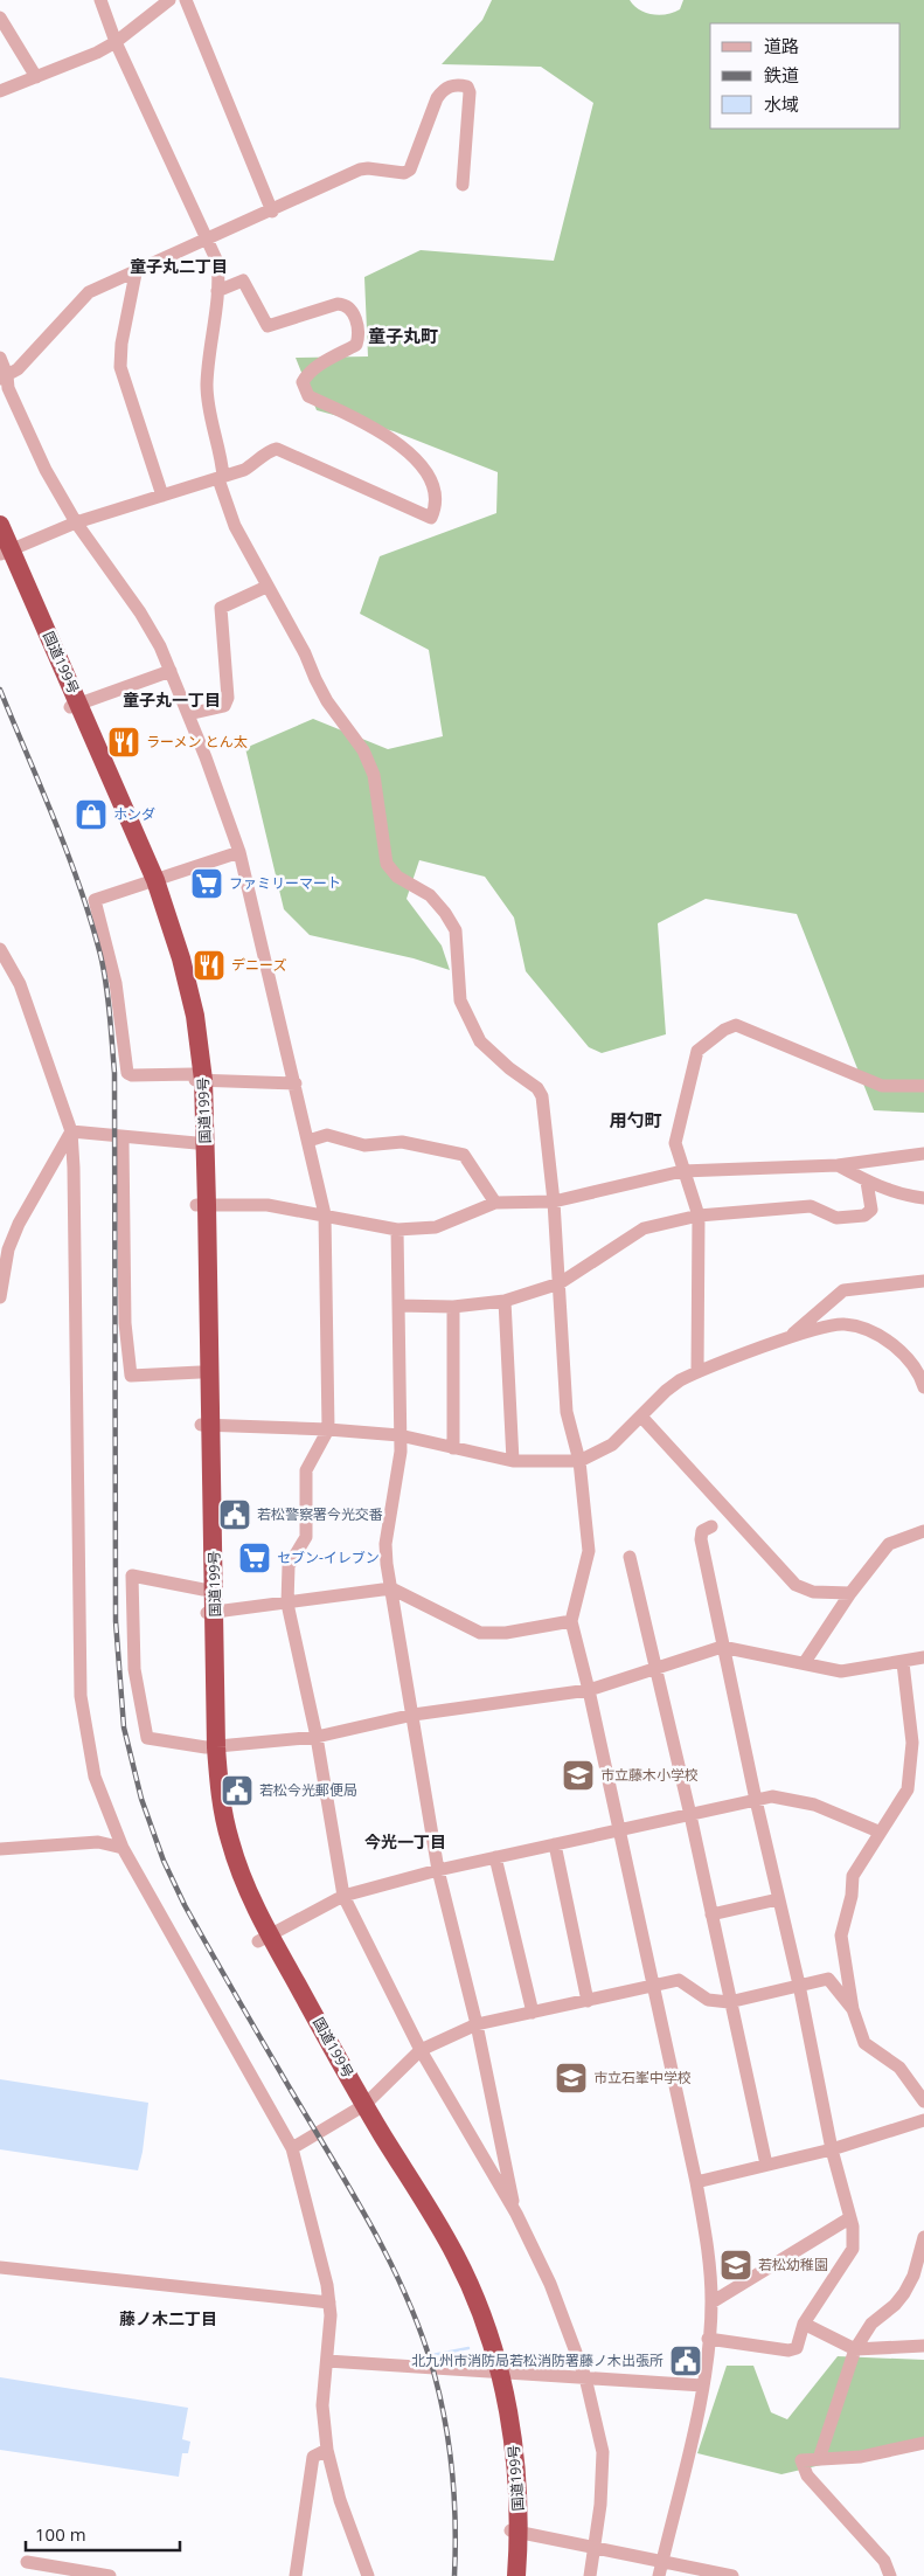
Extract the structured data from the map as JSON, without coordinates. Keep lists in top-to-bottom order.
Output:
{
  "streets": {
    "highway": ["国道199号"]
  },
  "districts": [
    "童子丸二丁目",
    "童子丸町",
    "童子丸一丁目",
    "用勺町",
    "今光一丁目",
    "藤ノ木二丁目"
  ],
  "places": {
    "restaurant": ["ラーメン とん太", "デニーズ"],
    "shop": ["ホンダ"],
    "supermarket": ["ファミリーマート", "セブン-イレブン"],
    "public building": ["若松警察署今光交番", "若松今光郵便局", "北九州市消防局若松消防署藤ノ木出張所"],
    "school or university": ["市立藤木小学校", "市立石峯中学校", "若松幼稚園"]
  },
  "legend": ["道路", "鉄道", "水域"],
  "scale_bar": "100 m"
}
